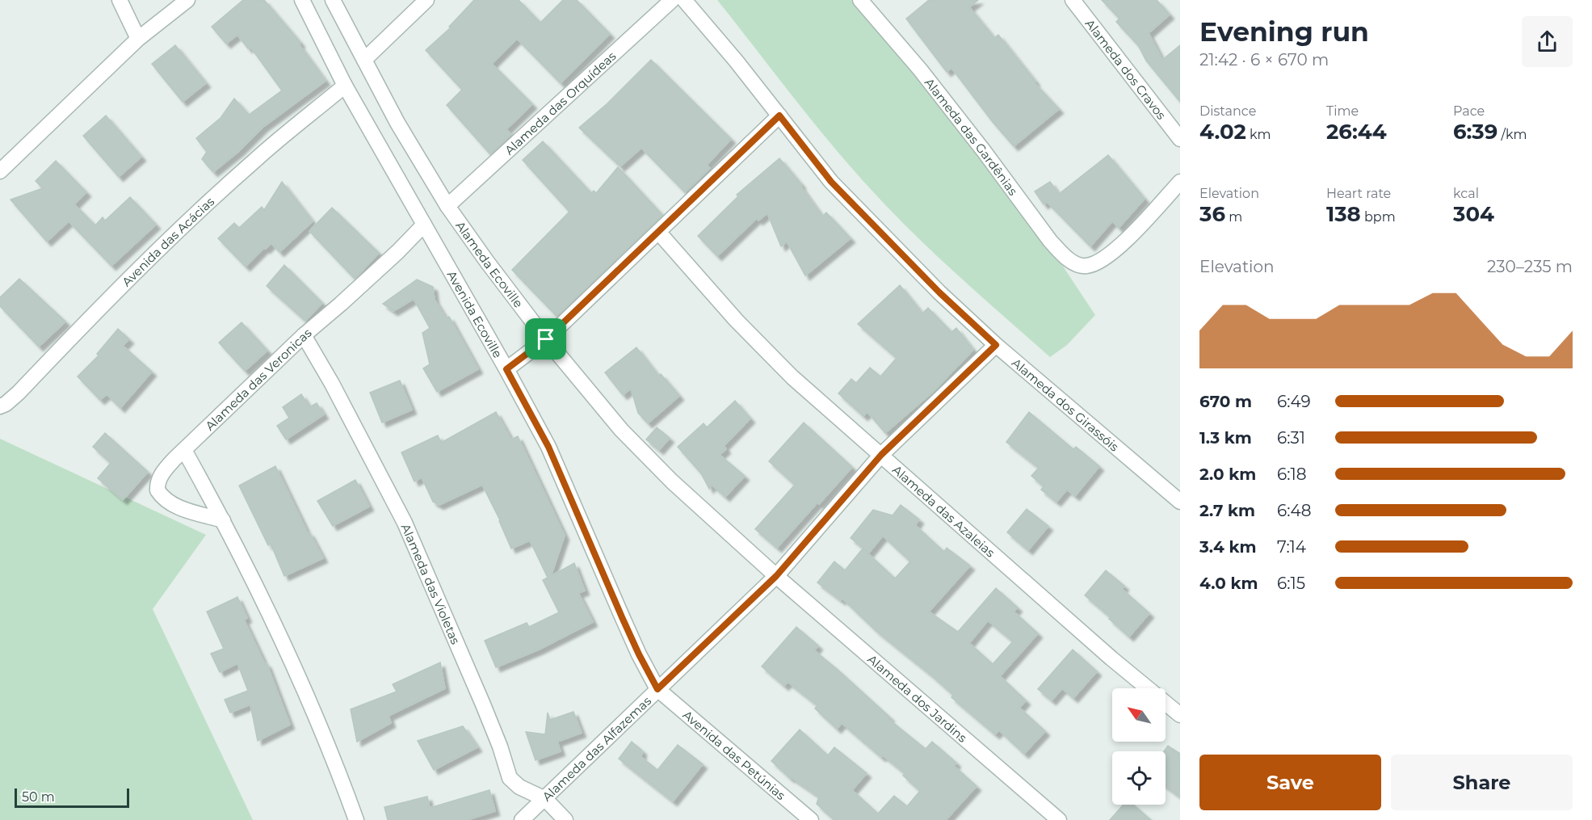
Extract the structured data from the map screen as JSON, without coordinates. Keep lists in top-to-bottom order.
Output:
{
  "streets": {
    "street": [
      "Alameda dos Cravos",
      "Alameda das Orquídeas",
      "Alameda das Gardênias",
      "Avenida das Acácias",
      "Alameda Ecoville",
      "Avenida Ecoville",
      "Alameda das Veronicas",
      "Alameda dos Girassóis",
      "Alameda das Azaleias",
      "Alameda das Violetas",
      "Alameda dos Jardins",
      "Alameda das Alfazemas",
      "Avenida das Petúnias"
    ]
  },
  "crossings": [
    ["Alameda das Orquídeas", "Alameda Ecoville"],
    ["Avenida das Acácias", "Avenida Ecoville"],
    ["Alameda Ecoville", "Alameda dos Jardins"],
    ["Alameda Ecoville", "Alameda das Alfazemas"],
    ["Avenida Ecoville", "Alameda das Veronicas"],
    ["Avenida Ecoville", "Alameda das Alfazemas"],
    ["Avenida Ecoville", "Avenida das Petúnias"],
    ["Alameda das Veronicas", "Alameda das Violetas"],
    ["Alameda dos Girassóis", "Alameda das Alfazemas"],
    ["Alameda das Azaleias", "Alameda das Alfazemas"],
    ["Alameda das Violetas", "Alameda das Alfazemas"],
    ["Alameda dos Jardins", "Alameda das Alfazemas"],
    ["Alameda das Alfazemas", "Avenida das Petúnias"]
  ],
  "scale_bar": "50 m",
  "north": "top left",
  "page": {
    "heading": ["Evening run", "21:42 · 6 × 670 m"],
    "stats": [
      ["Distance", "4.02 km"],
      ["Time", "26:44"],
      ["Pace", "6:39 /km"],
      ["Elevation", "36 m"],
      ["Heart rate", "138 bpm"],
      ["kcal", "304"]
    ],
    "chart": ["Elevation", "230–235 m"],
    "list": [
      {
        "name": "670 m",
        "note": "6:49"
      },
      {
        "name": "1.3 km",
        "note": "6:31"
      },
      {
        "name": "2.0 km",
        "note": "6:18"
      },
      {
        "name": "2.7 km",
        "note": "6:48"
      },
      {
        "name": "3.4 km",
        "note": "7:14"
      },
      {
        "name": "4.0 km",
        "note": "6:15"
      }
    ],
    "buttons": ["Save", "Share"],
    "scale": "50 m"
  }
}
